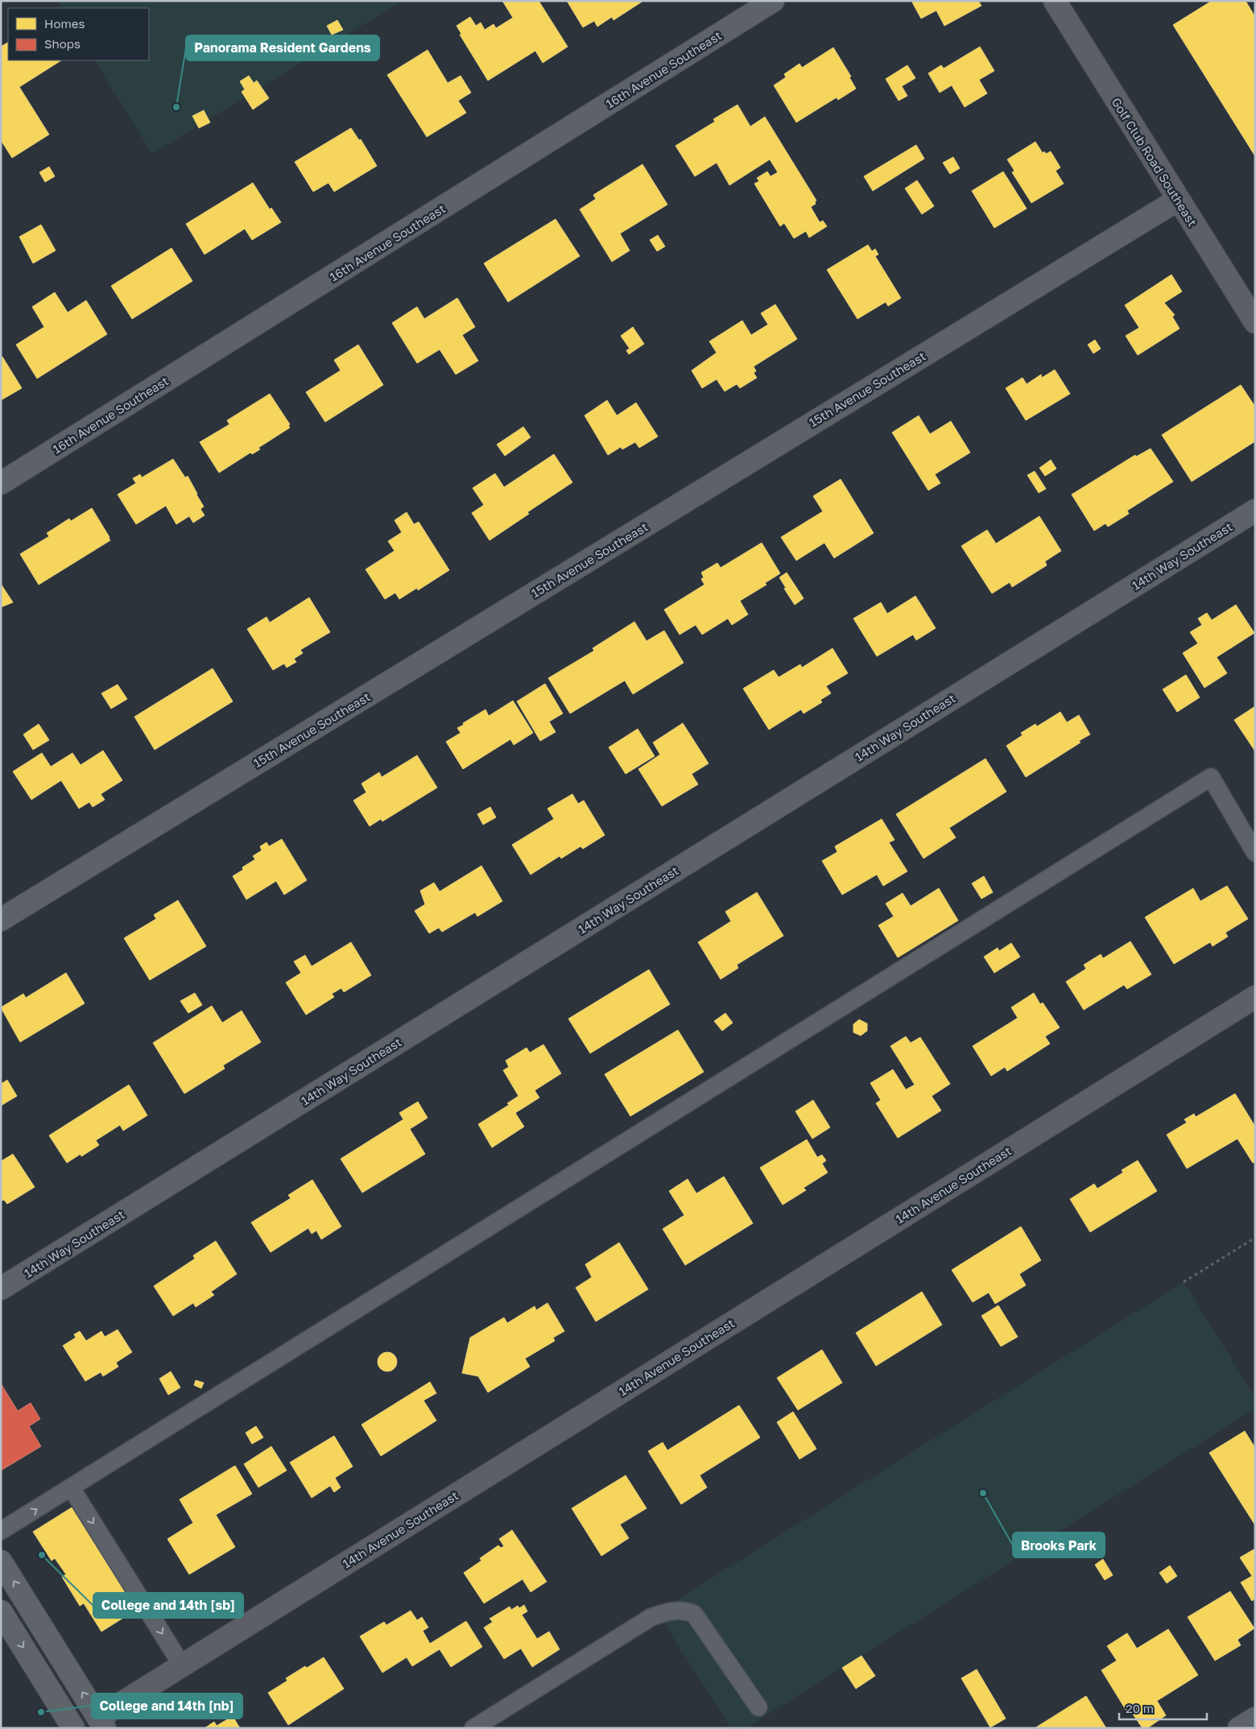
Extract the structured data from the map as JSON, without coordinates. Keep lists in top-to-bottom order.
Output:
{
  "streets": {
    "street": [
      "16th Avenue Southeast",
      "Golf Club Road Southeast",
      "15th Avenue Southeast",
      "14th Way Southeast",
      "14th Avenue Southeast"
    ]
  },
  "crossings": [
    ["Golf Club Road Southeast", "15th Avenue Southeast"]
  ],
  "places": [
    "Panorama Resident Gardens",
    "Brooks Park",
    "College and 14th [sb]",
    "College and 14th [nb]"
  ],
  "legend": ["Homes", "Shops"],
  "scale_bar": "20 m"
}
